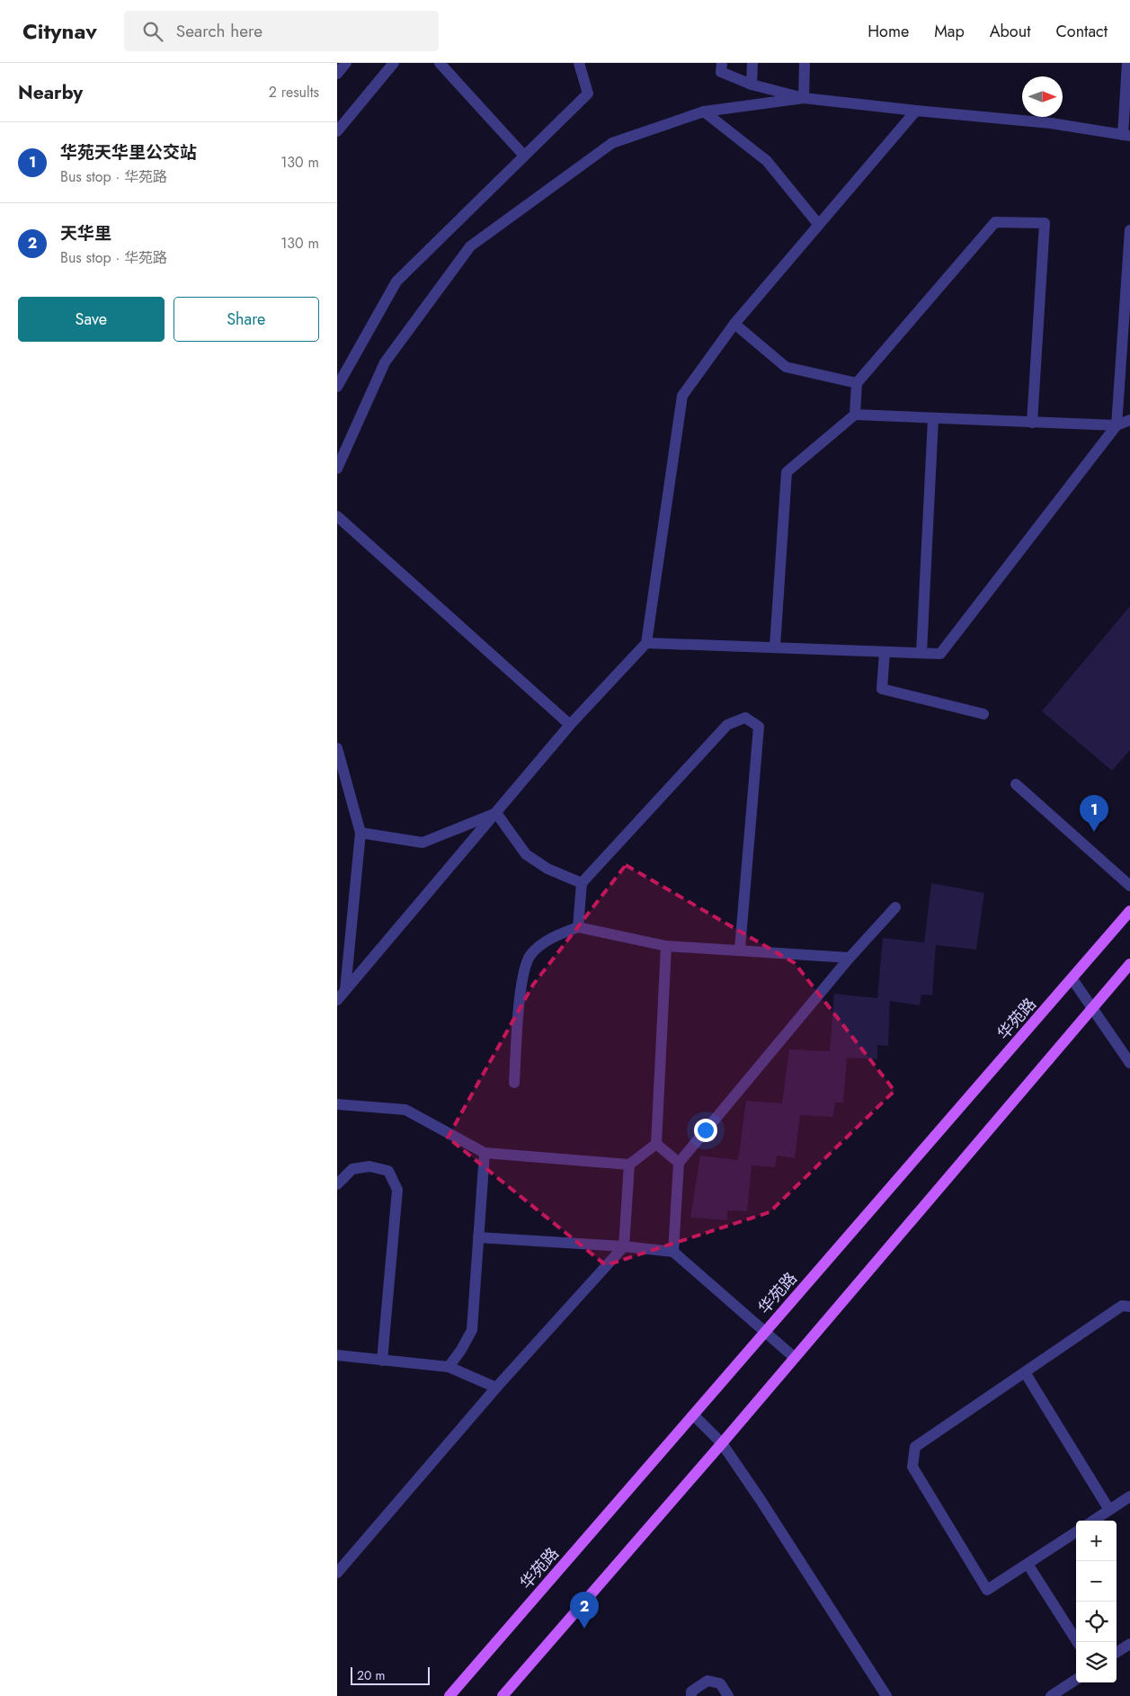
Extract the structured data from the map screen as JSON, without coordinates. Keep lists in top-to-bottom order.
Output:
{
  "streets": {
    "main road": ["华苑路"]
  },
  "scale_bar": "20 m",
  "north": "right",
  "page": {
    "header": "Citynav",
    "search": "Search here",
    "nav": [
      "Home",
      "Map",
      "About",
      "Contact"
    ],
    "heading": ["Nearby", "2 results"],
    "list": [
      {
        "mark": "1",
        "name": "华苑天华里公交站",
        "note": "Bus stop · 华苑路",
        "value": "130 m"
      },
      {
        "mark": "2",
        "name": "天华里",
        "note": "Bus stop · 华苑路",
        "value": "130 m"
      }
    ],
    "buttons": ["Save", "Share"],
    "pins": ["1", "2"],
    "map_buttons": ["+", "−"],
    "scale": "20 m"
  }
}
